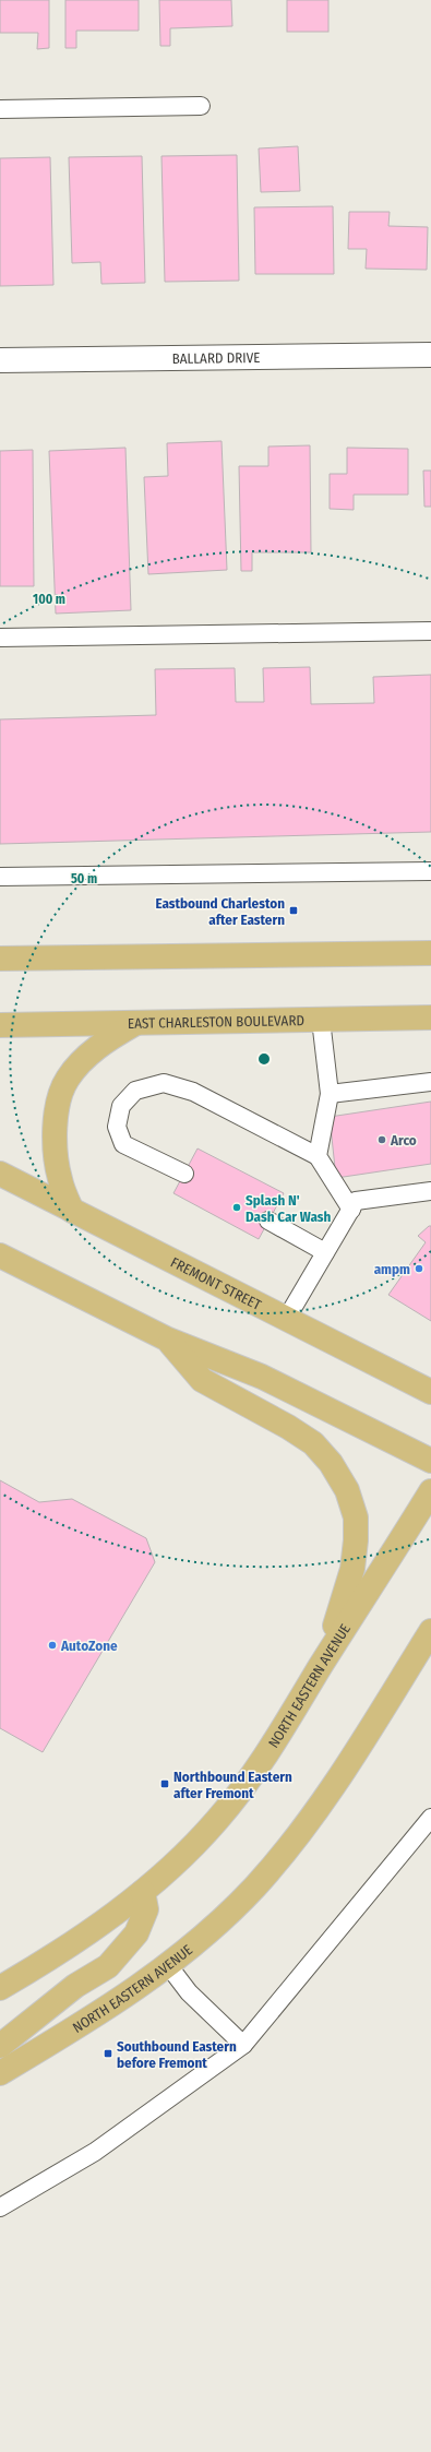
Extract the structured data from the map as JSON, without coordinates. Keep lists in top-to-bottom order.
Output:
{
  "streets": {
    "main road": ["EAST CHARLESTON BOULEVARD", "FREMONT STREET", "NORTH EASTERN AVENUE"],
    "street": ["BALLARD DRIVE"]
  },
  "places": {
    "transit": ["Eastbound Charleston after Eastern", "Northbound Eastern after Fremont", "Southbound Eastern before Fremont"],
    "other": [
      "Arco",
      "Splash N' Dash Car Wash",
      "ampm",
      "AutoZone"
    ]
  },
  "rings": ["100 m", "50 m"]
}
